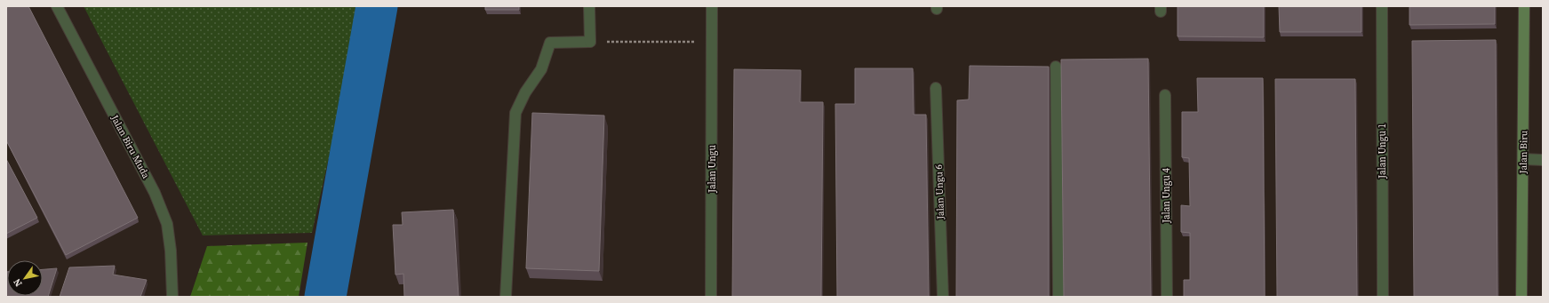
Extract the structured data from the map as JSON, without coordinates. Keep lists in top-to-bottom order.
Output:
{
  "streets": {
    "street": [
      "Jalan Biru Muda",
      "Jalan Ungu 1",
      "Jalan Biru",
      "Jalan Ungu",
      "Jalan Ungu 6",
      "Jalan Ungu 4"
    ]
  },
  "north": "bottom left"
}
